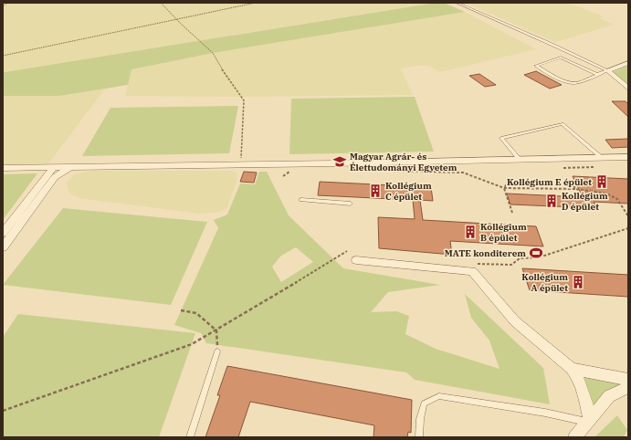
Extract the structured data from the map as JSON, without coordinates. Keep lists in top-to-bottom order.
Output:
{
  "places": {
    "school or university": ["Magyar Agrár- és Élettudományi Egyetem"],
    "building": [
      "Kollégium E épület",
      "Kollégium C épület",
      "Kollégium D épület",
      "Kollégium B épület",
      "Kollégium A épület"
    ],
    "sports": ["MATE konditerem"]
  }
}
